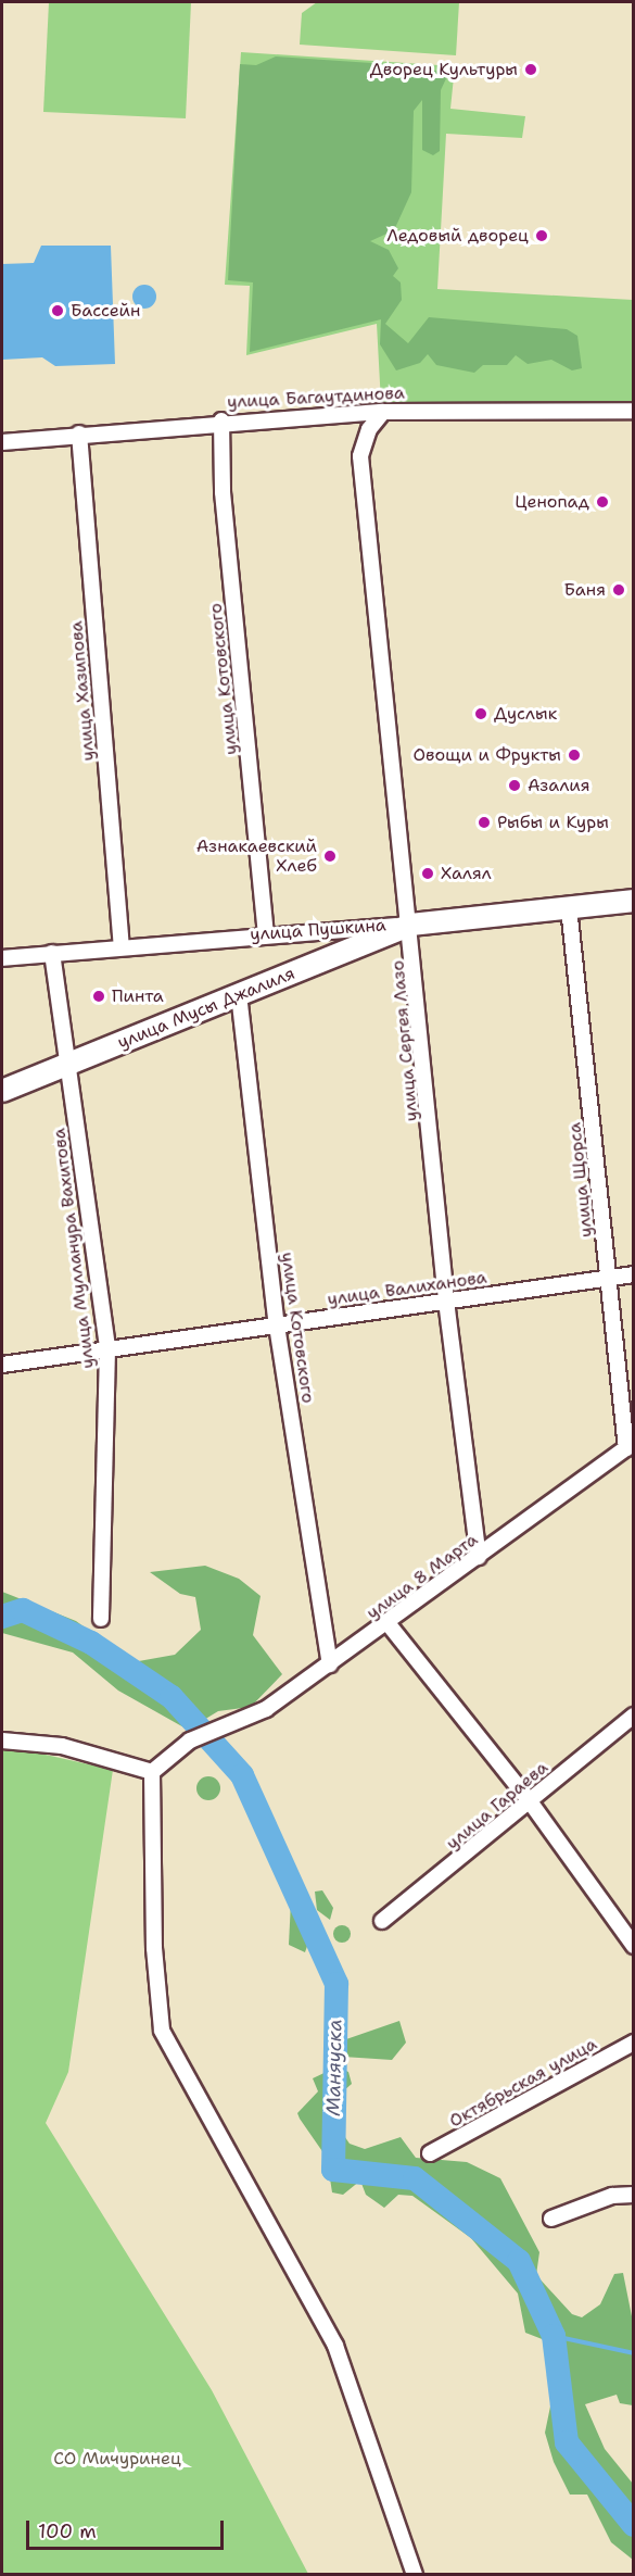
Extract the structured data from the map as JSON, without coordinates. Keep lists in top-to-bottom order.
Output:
{
  "streets": {
    "main road": ["улица Пушкина", "улица Мусы Джалиля"],
    "street": [
      "улица Багаутдинова",
      "улица Котовского",
      "улица Хазипова",
      "улица Сергея Лазо",
      "улица Щорса",
      "улица Мулланура Вахитова",
      "улица Валиханова",
      "улица 8 Марта",
      "улица Гараева",
      "Октябрьская улица"
    ]
  },
  "crossings": [
    ["улица Багаутдинова", "улица Котовского"],
    ["улица Багаутдинова", "улица Хазипова"],
    ["улица Багаутдинова", "улица Сергея Лазо"],
    ["улица Котовского", "улица Пушкина"],
    ["улица Котовского", "улица Мусы Джалиля"],
    ["улица Котовского", "улица Валиханова"],
    ["улица Котовского", "улица 8 Марта"],
    ["улица Хазипова", "улица Пушкина"],
    ["улица Пушкина", "улица Мусы Джалиля"],
    ["улица Пушкина", "улица Сергея Лазо"],
    ["улица Пушкина", "улица Щорса"],
    ["улица Пушкина", "улица Мулланура Вахитова"],
    ["улица Мусы Джалиля", "улица Сергея Лазо"],
    ["улица Мусы Джалиля", "улица Мулланура Вахитова"],
    ["улица Сергея Лазо", "улица Валиханова"],
    ["улица Сергея Лазо", "улица 8 Марта"],
    ["улица Щорса", "улица Валиханова"],
    ["улица Щорса", "улица 8 Марта"],
    ["улица Мулланура Вахитова", "улица Валиханова"]
  ],
  "water": ["Маняуска"],
  "parks": ["СО Мичуринец"],
  "places": [
    "Дворец Культуры",
    "Ледовый дворец",
    "Бассейн",
    "Ценопад",
    "Баня",
    "Дуслык",
    "Овощи и Фрукты",
    "Азалия",
    "Рыбы и Куры",
    "Азнакаевский Хлеб",
    "Халял",
    "Пинта"
  ],
  "scale_bar": "100 m"
}
